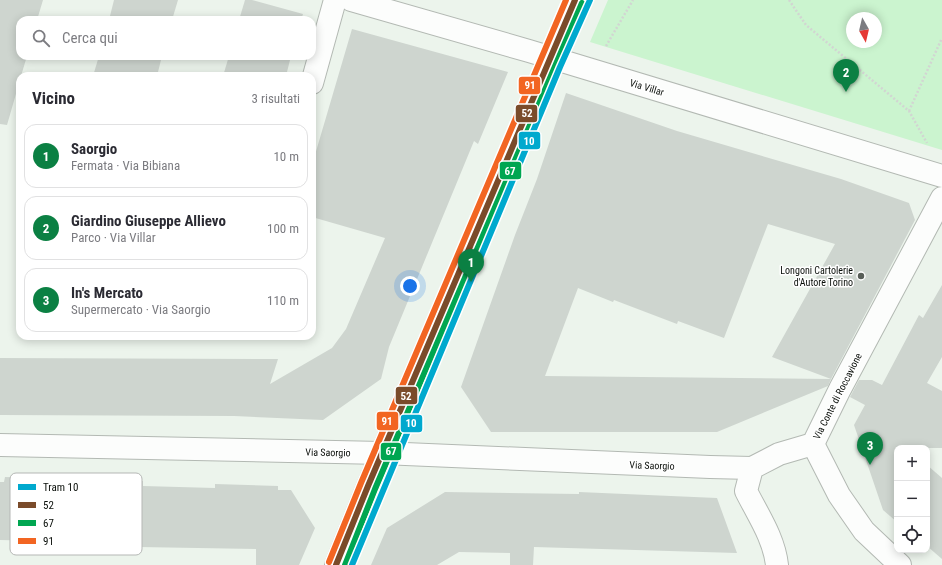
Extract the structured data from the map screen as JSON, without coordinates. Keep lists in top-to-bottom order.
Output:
{
  "streets": {
    "street": ["Via Villar", "Via Conte di Roccavione", "Via Saorgio"]
  },
  "crossings": [
    ["Via Conte di Roccavione", "Via Saorgio"]
  ],
  "places": ["Longoni Cartolerie d'Autore Torino"],
  "lines": [
    "tram line 10",
    "transit line 52",
    "transit line 91",
    "transit line 67"
  ],
  "legend": [
    "Tram 10",
    "52",
    "67",
    "91"
  ],
  "north": "bottom",
  "page": {
    "search": "Cerca qui",
    "pins": ["2", "1", "3"],
    "heading": ["Vicino", "3 risultati"],
    "list": [
      {
        "mark": "1",
        "name": "Saorgio",
        "note": "Fermata · Via Bibiana",
        "value": "10 m"
      },
      {
        "mark": "2",
        "name": "Giardino Giuseppe Allievo",
        "note": "Parco · Via Villar",
        "value": "100 m"
      },
      {
        "mark": "3",
        "name": "In's Mercato",
        "note": "Supermercato · Via Saorgio",
        "value": "110 m"
      }
    ],
    "map_buttons": ["+", "−"]
  }
}
